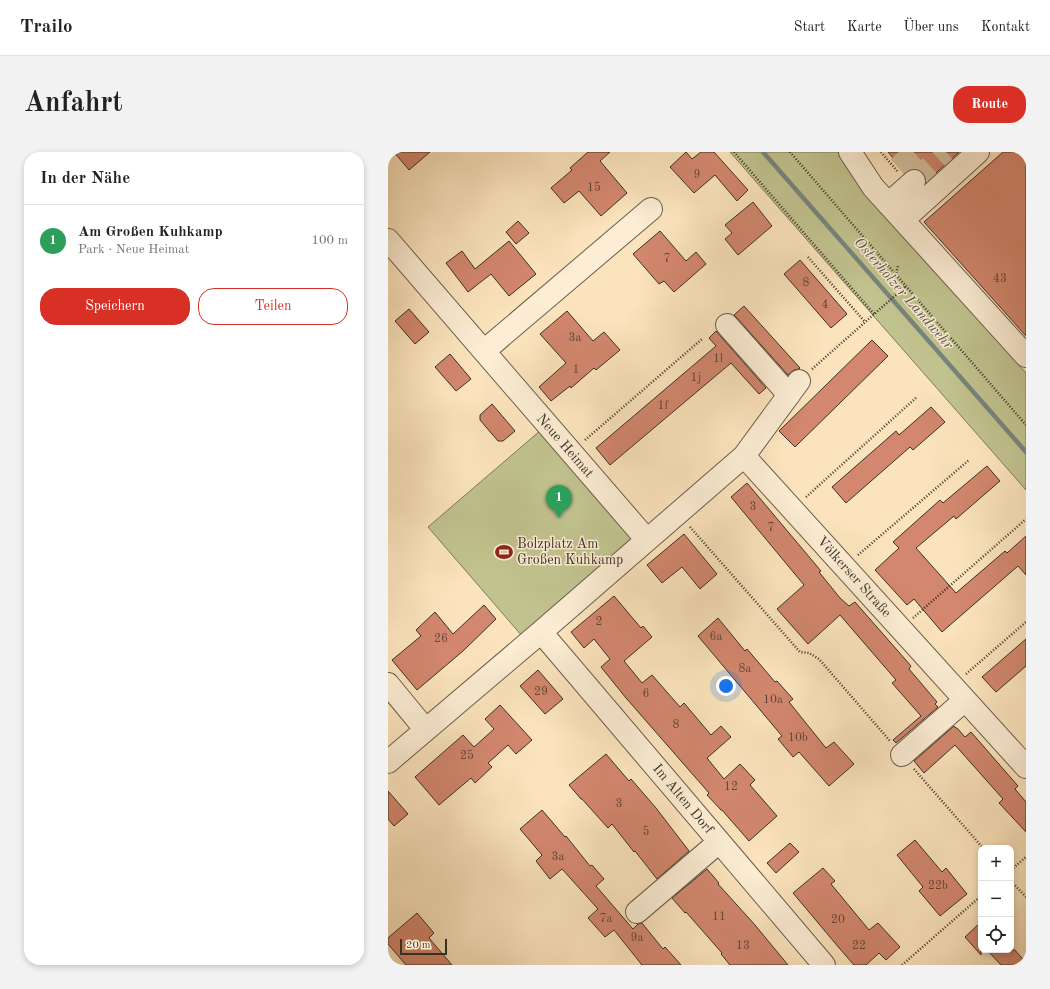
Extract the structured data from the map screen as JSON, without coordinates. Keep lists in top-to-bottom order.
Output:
{
  "streets": {
    "street": ["Neue Heimat", "Völkerser Straße", "Im Alten Dorf"]
  },
  "water": ["Osterholzer Landwehr"],
  "places": {
    "sports": ["Bolzplatz Am Großen Kuhkamp"]
  },
  "house_numbers": [
    "9",
    "15",
    "7",
    "43",
    "8",
    "4",
    "3a",
    "1l",
    "1",
    "1j",
    "1f",
    "3",
    "7",
    "2",
    "6a",
    "26",
    "8a",
    "29",
    "6",
    "10a",
    "8",
    "10b",
    "25",
    "12",
    "3",
    "5",
    "3a",
    "22b",
    "11",
    "7a",
    "20",
    "9a",
    "13",
    "22"
  ],
  "scale_bar": "20 m",
  "page": {
    "header": "Trailo",
    "nav": [
      "Start",
      "Karte",
      "Über uns",
      "Kontakt"
    ],
    "buttons": [
      "Route",
      ["Speichern", "Teilen"]
    ],
    "title": "Anfahrt",
    "heading": "In der Nähe",
    "list": [
      {
        "mark": "1",
        "name": "Am Großen Kuhkamp",
        "note": "Park · Neue Heimat",
        "value": "100 m"
      }
    ],
    "pins": "1",
    "map_buttons": ["+", "−"],
    "scale": "20 m"
  }
}
